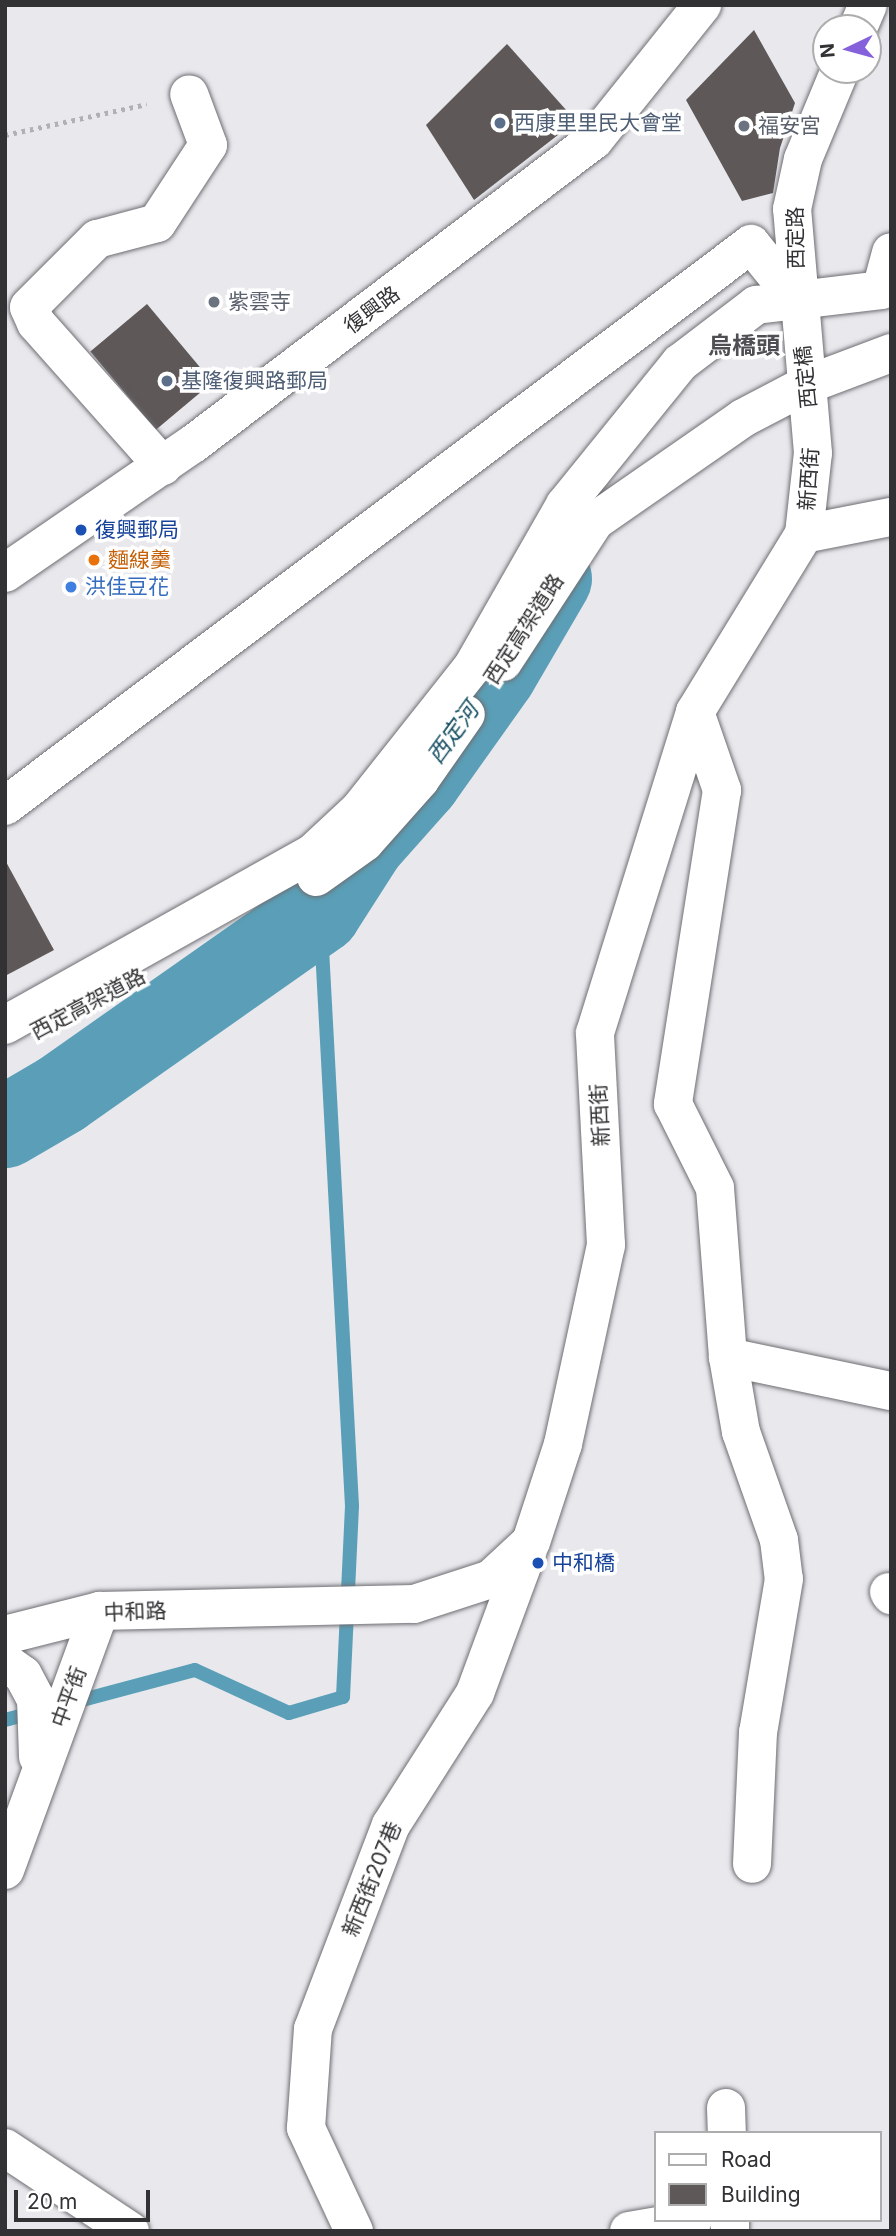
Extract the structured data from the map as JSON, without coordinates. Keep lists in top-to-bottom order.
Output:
{
  "streets": {
    "street": [
      "西定路",
      "復興路",
      "西定橋",
      "新西街",
      "西定高架道路",
      "中和路",
      "中平街",
      "新西街207巷"
    ]
  },
  "crossings": [
    ["西定路", "西定橋"],
    ["西定橋", "新西街"],
    ["西定橋", "西定高架道路"],
    ["新西街", "中和路"],
    ["新西街", "新西街207巷"],
    ["中和路", "中平街"]
  ],
  "districts": ["烏橋頭"],
  "water": ["西定河"],
  "places": [
    "西康里里民大會堂",
    "福安宮",
    "紫雲寺",
    "基隆復興路郵局",
    "復興郵局",
    "麵線羹",
    "洪佳豆花",
    "中和橋"
  ],
  "legend": ["Road", "Building"],
  "scale_bar": "20 m",
  "north": "left"
}
